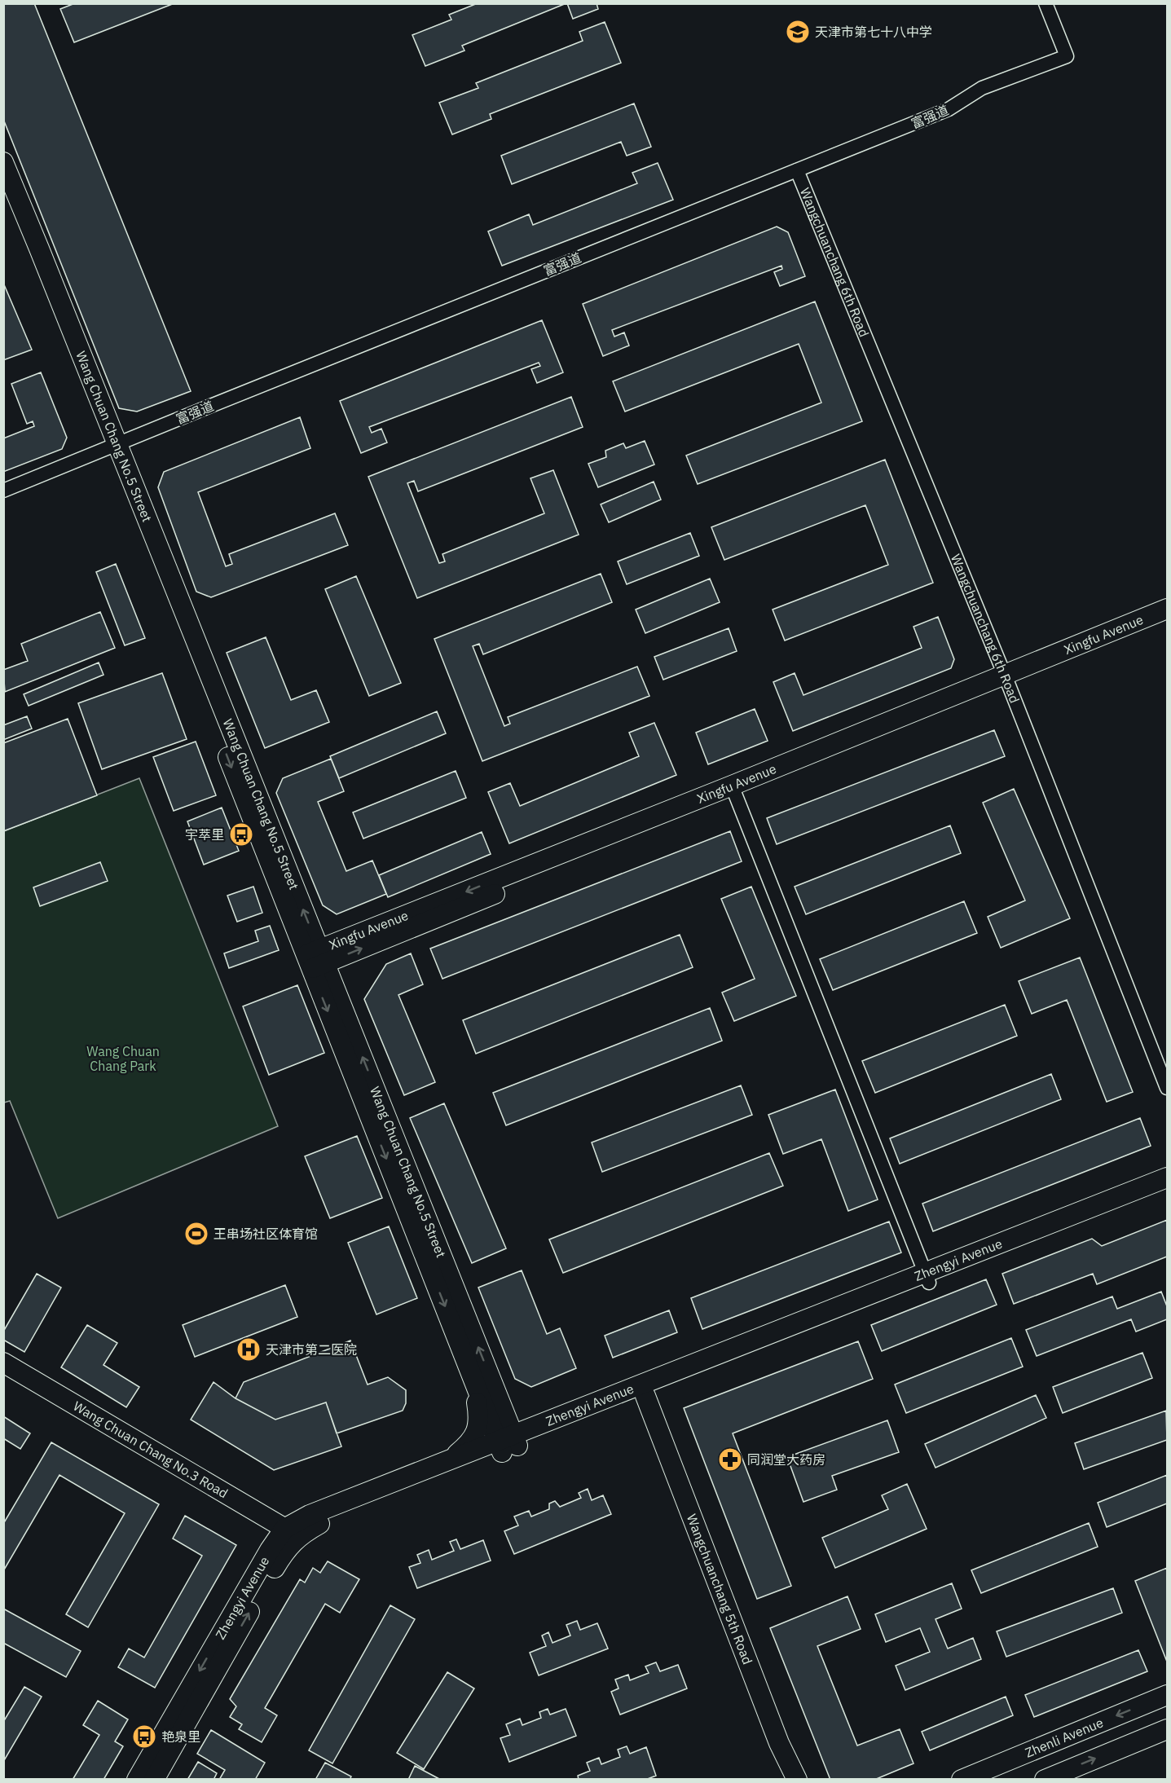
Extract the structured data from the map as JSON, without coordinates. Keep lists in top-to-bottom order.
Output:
{
  "streets": {
    "street": [
      "富强道",
      "Wangchuanchang 6th Road",
      "Wang Chuan Chang No.5 Street",
      "Xingfu Avenue",
      "Zhengyi Avenue",
      "Wang Chuan Chang No.3 Road",
      "Wangchuanchang 5th Road",
      "Zhenli Avenue"
    ]
  },
  "crossings": [
    ["富强道", "Wangchuanchang 6th Road"],
    ["富强道", "Wang Chuan Chang No.5 Street"],
    ["Wangchuanchang 6th Road", "Xingfu Avenue"],
    ["Wang Chuan Chang No.5 Street", "Xingfu Avenue"],
    ["Wang Chuan Chang No.5 Street", "Zhengyi Avenue"],
    ["Zhengyi Avenue", "Wang Chuan Chang No.3 Road"],
    ["Zhengyi Avenue", "Wangchuanchang 5th Road"]
  ],
  "parks": ["Wang Chuan Chang Park"],
  "places": {
    "school or university": ["天津市第七十八中学"],
    "bus stop": ["宇萃里", "艳泉里"],
    "sports": ["王串场社区体育馆"],
    "hospital": ["天津市第二医院"],
    "pharmacy": ["同润堂大药房"]
  }
}
